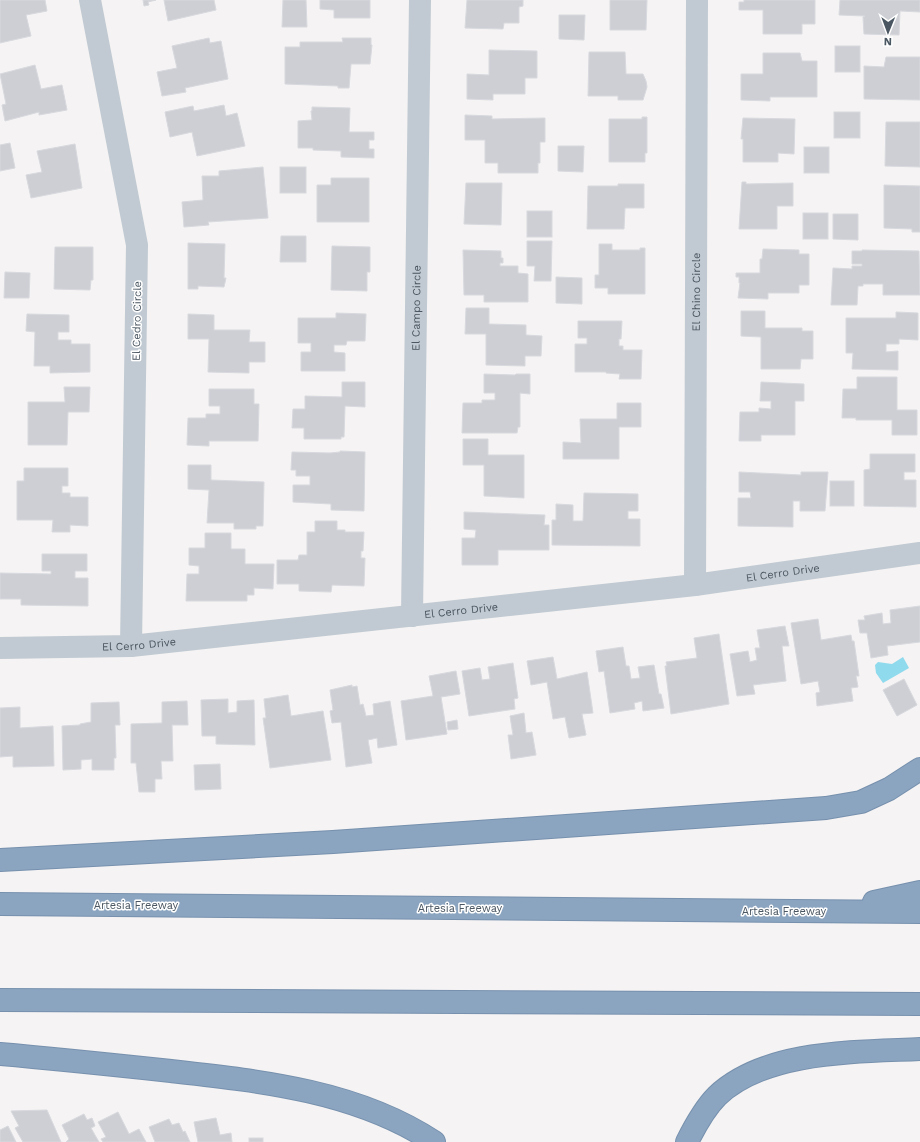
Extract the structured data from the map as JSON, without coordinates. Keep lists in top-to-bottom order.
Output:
{
  "streets": {
    "highway": ["Artesia Freeway"],
    "street": [
      "El Chino Circle",
      "El Campo Circle",
      "El Cedro Circle",
      "El Cerro Drive"
    ]
  },
  "crossings": [
    ["El Chino Circle", "El Cerro Drive"],
    ["El Campo Circle", "El Cerro Drive"],
    ["El Cedro Circle", "El Cerro Drive"]
  ],
  "north": "bottom"
}
